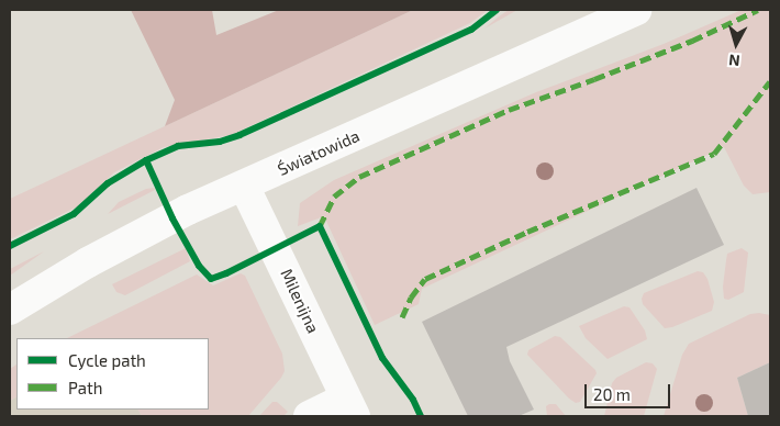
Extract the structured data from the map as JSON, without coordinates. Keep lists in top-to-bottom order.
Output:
{
  "streets": {
    "street": ["Światowida", "Milenijna"]
  },
  "crossings": [
    ["Światowida", "Milenijna"]
  ],
  "legend": ["Cycle path", "Path"],
  "scale_bar": "20 m",
  "north": "bottom"
}
